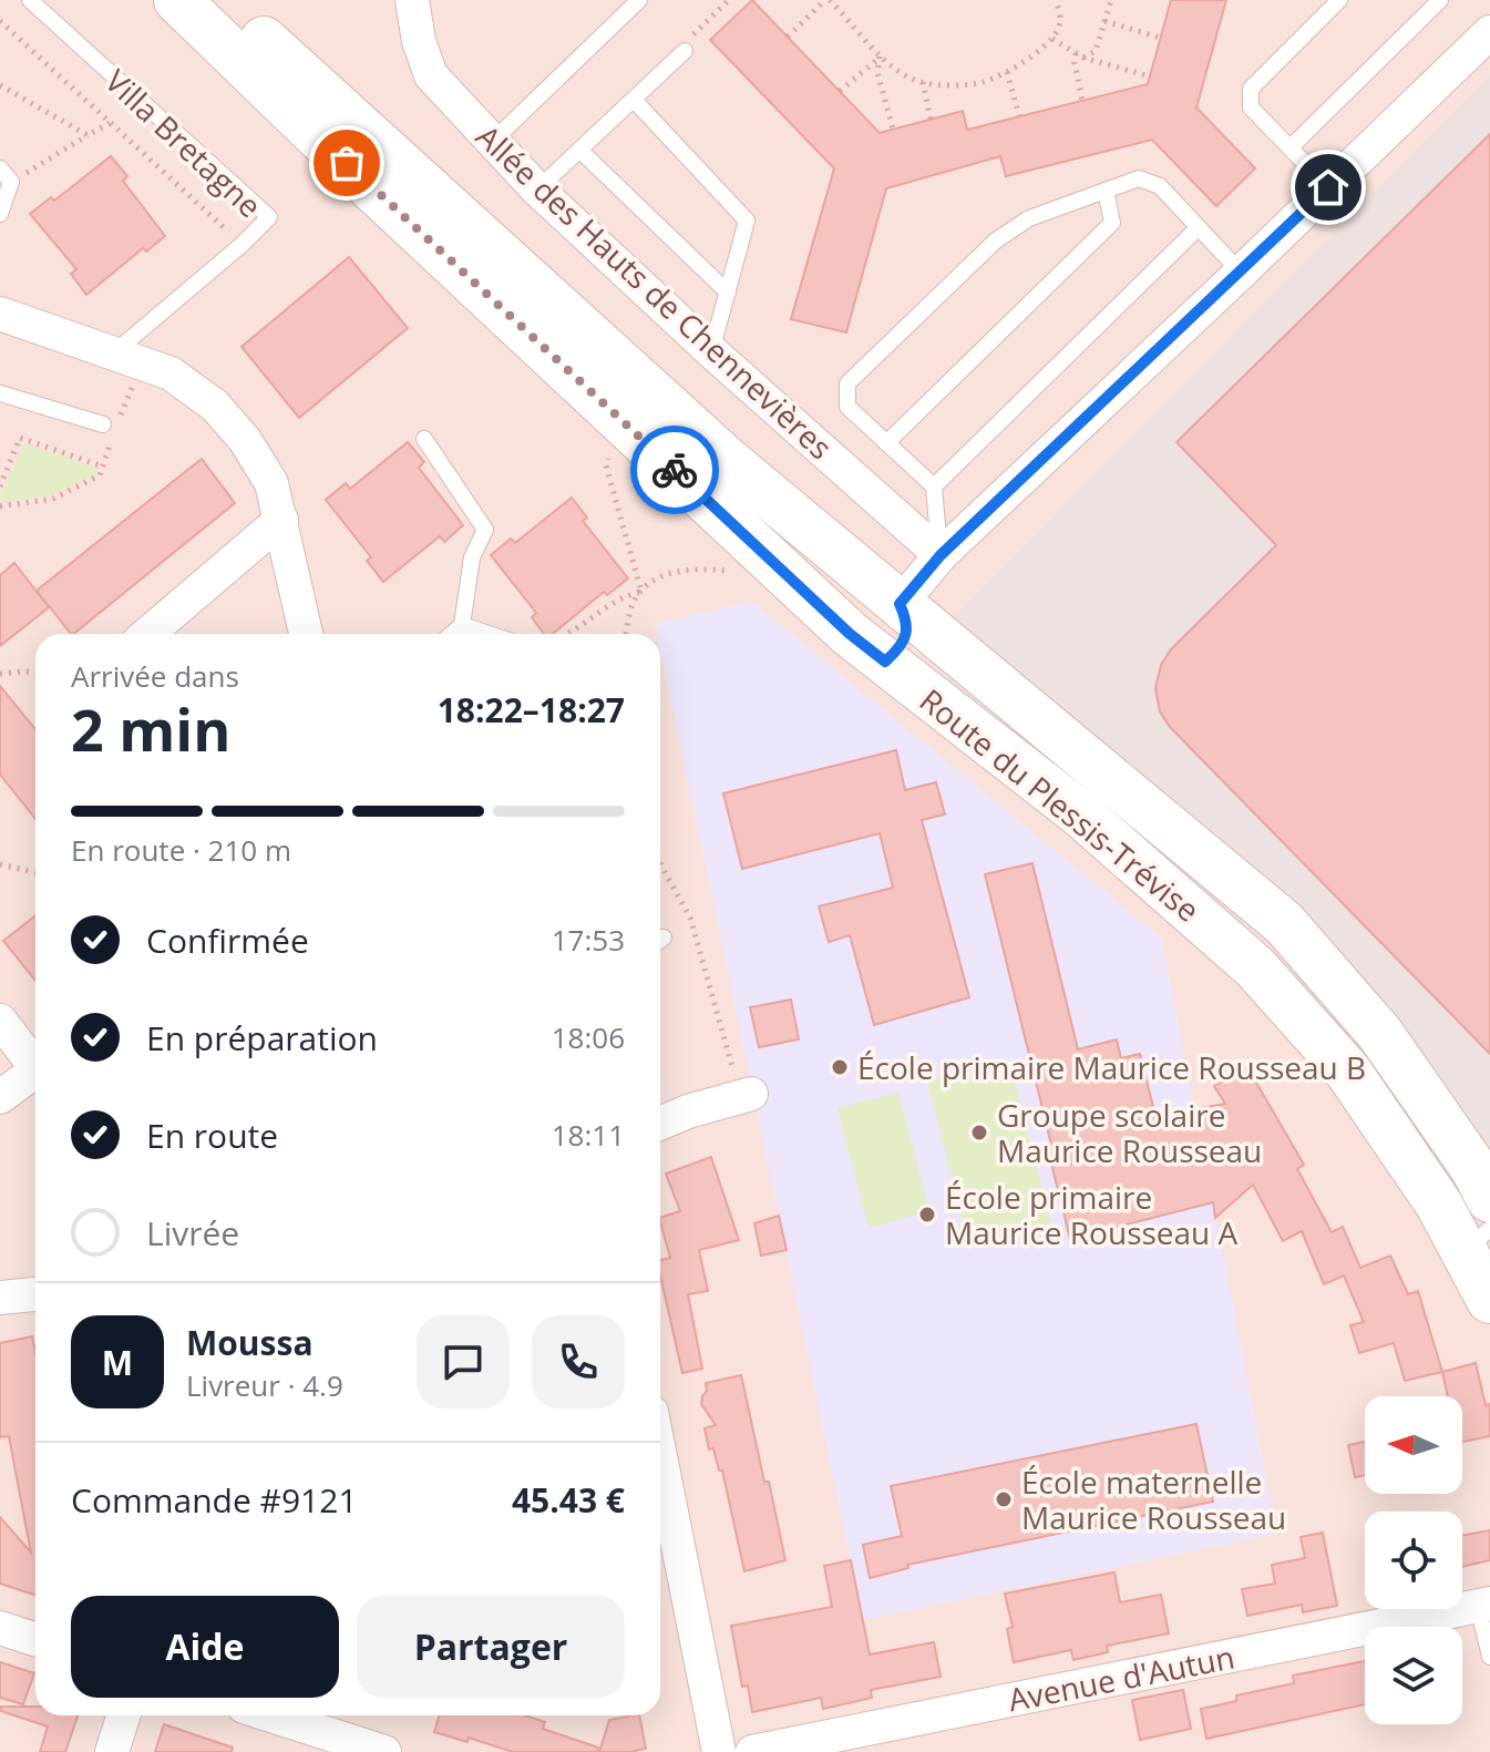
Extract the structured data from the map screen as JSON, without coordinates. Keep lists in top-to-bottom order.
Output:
{
  "streets": {
    "main road": ["Route du Plessis-Trévise"],
    "street": ["Allée des Hauts de Chennevières", "Avenue d'Autun"],
    "lane": ["Villa Bretagne"]
  },
  "places": [
    "École primaire Maurice Rousseau B",
    "Groupe scolaire Maurice Rousseau",
    "École primaire Maurice Rousseau A",
    "École maternelle Maurice Rousseau"
  ],
  "north": "left",
  "page": {
    "heading": ["2 min", "Arrivée dans", "18:22–18:27"],
    "panel": [
      "Moussa",
      "Livreur · 4.9",
      "Commande #9121",
      "45.43 €"
    ],
    "bar": "En route · 210 m",
    "list": [
      ["Confirmée", "17:53"],
      ["En préparation", "18:06"],
      ["En route", "18:11"],
      "Livrée"
    ],
    "round": "M",
    "buttons": ["Aide", "Partager"]
  }
}
